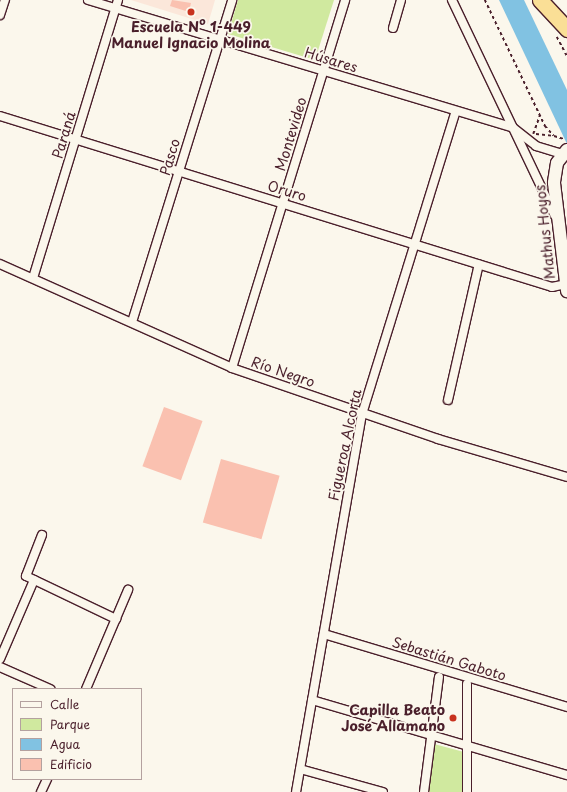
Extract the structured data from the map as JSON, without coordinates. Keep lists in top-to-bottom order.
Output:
{
  "streets": {
    "main road": ["Mathus Hoyos"],
    "street": [
      "Húsares",
      "Montevideo",
      "Paraná",
      "Pasco",
      "Oruro",
      "Río Negro",
      "Figueroa Alcorta",
      "Sebastián Gaboto"
    ]
  },
  "crossings": [
    ["Húsares", "Montevideo"],
    ["Húsares", "Paraná"],
    ["Húsares", "Pasco"],
    ["Húsares", "Figueroa Alcorta"],
    ["Montevideo", "Oruro"],
    ["Montevideo", "Río Negro"],
    ["Paraná", "Oruro"],
    ["Paraná", "Río Negro"],
    ["Pasco", "Oruro"],
    ["Pasco", "Río Negro"],
    ["Oruro", "Mathus Hoyos"],
    ["Oruro", "Figueroa Alcorta"],
    ["Río Negro", "Figueroa Alcorta"],
    ["Figueroa Alcorta", "Sebastián Gaboto"]
  ],
  "places": ["Escuela Nº 1-449 Manuel Ignacio Molina", "Capilla Beato José Allamano"],
  "legend": [
    "Calle",
    "Parque",
    "Agua",
    "Edificio"
  ]
}
